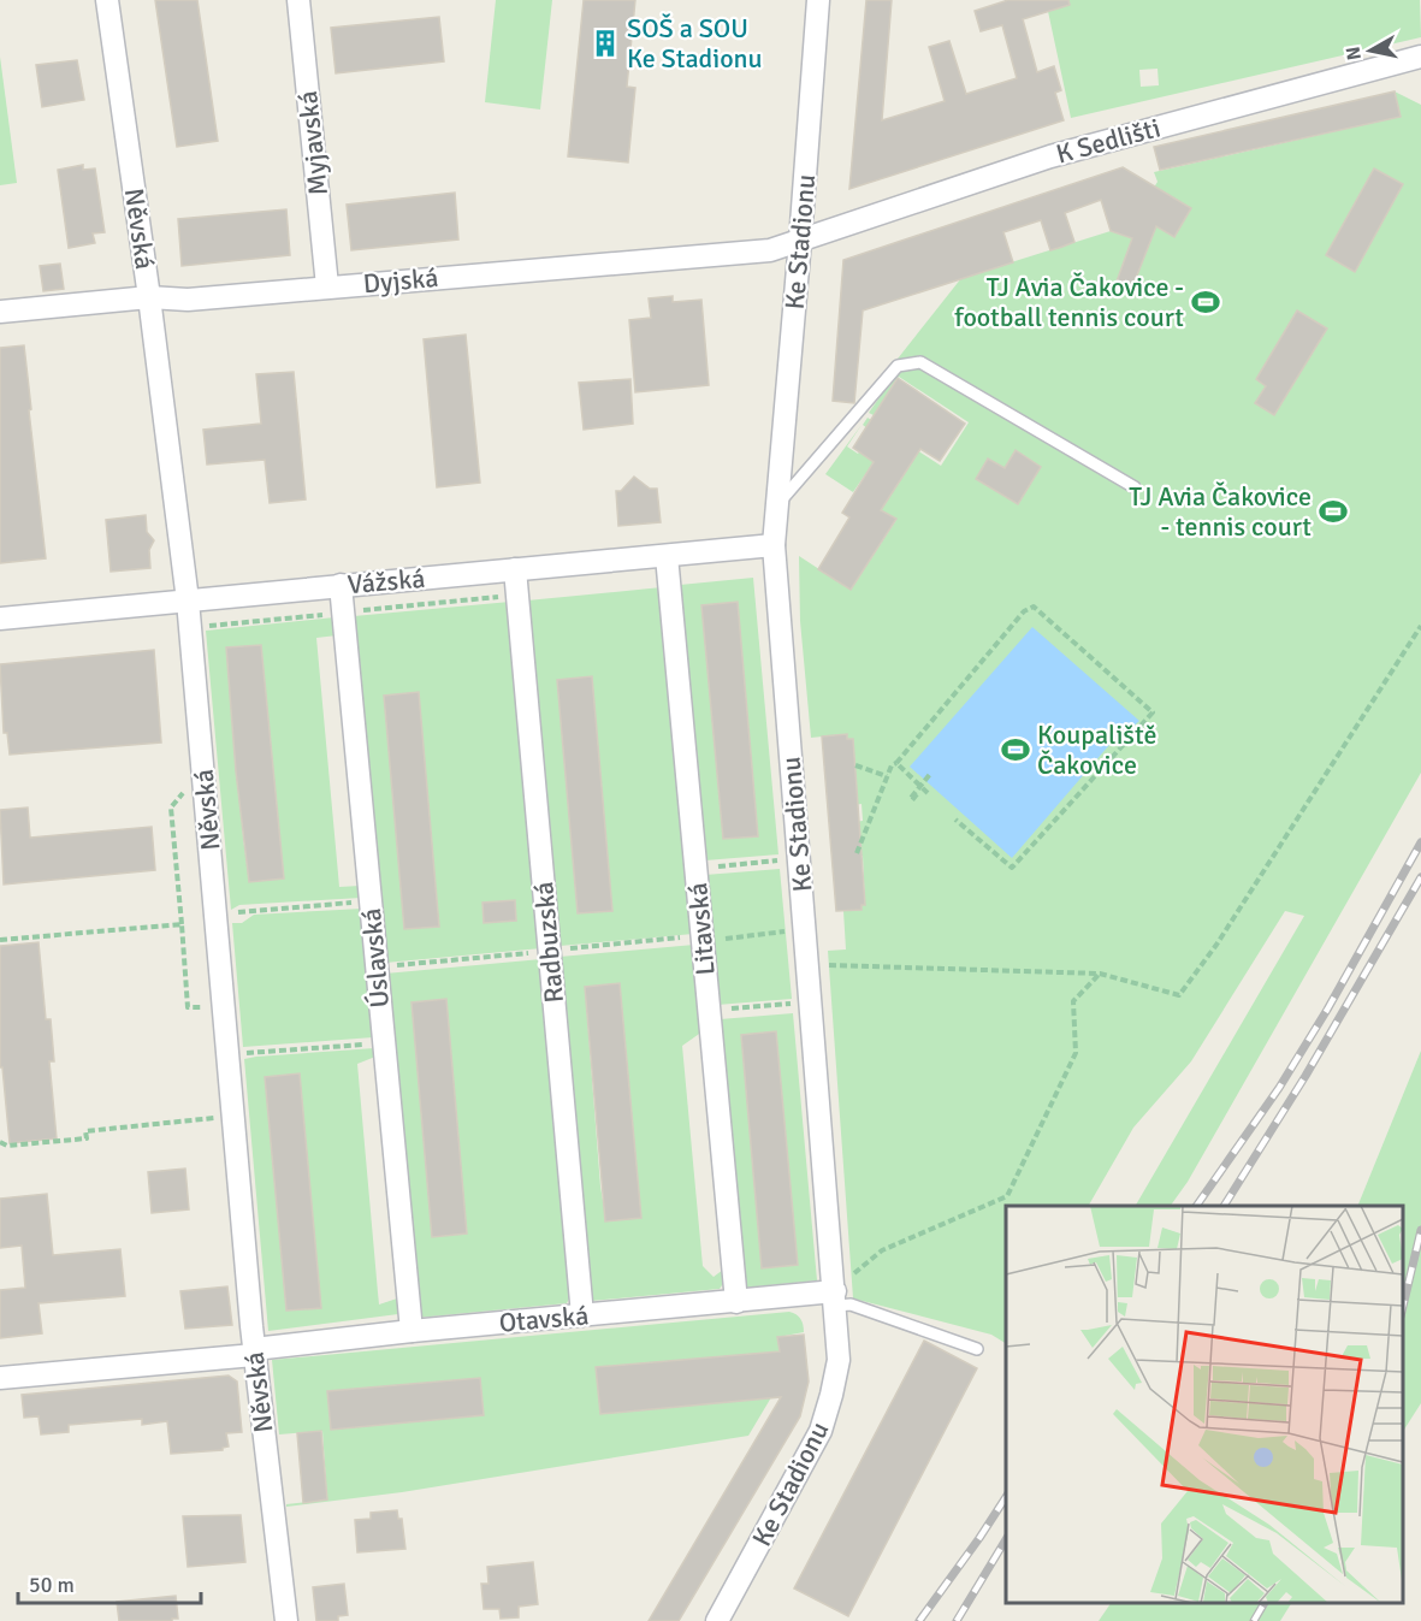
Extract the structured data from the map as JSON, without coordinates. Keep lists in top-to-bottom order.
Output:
{
  "streets": {
    "street": [
      "K Sedlišti",
      "Myjavská",
      "Něvská",
      "Ke Stadionu",
      "Dyjská",
      "Vážská",
      "Litavská",
      "Radbuzská",
      "Úslavská",
      "Otavská"
    ]
  },
  "crossings": [
    ["K Sedlišti", "Ke Stadionu"],
    ["K Sedlišti", "Dyjská"],
    ["Myjavská", "Dyjská"],
    ["Něvská", "Dyjská"],
    ["Něvská", "Vážská"],
    ["Něvská", "Otavská"],
    ["Ke Stadionu", "Dyjská"],
    ["Ke Stadionu", "Vážská"],
    ["Ke Stadionu", "Otavská"],
    ["Vážská", "Litavská"],
    ["Vážská", "Radbuzská"],
    ["Vážská", "Úslavská"],
    ["Litavská", "Otavská"],
    ["Radbuzská", "Otavská"],
    ["Úslavská", "Otavská"]
  ],
  "places": {
    "building": ["SOŠ a SOU Ke Stadionu"],
    "sports": ["TJ Avia Čakovice - football tennis court", "TJ Avia Čakovice - tennis court", "Koupaliště Čakovice"]
  },
  "scale_bar": "50 m",
  "north": "left"
}
